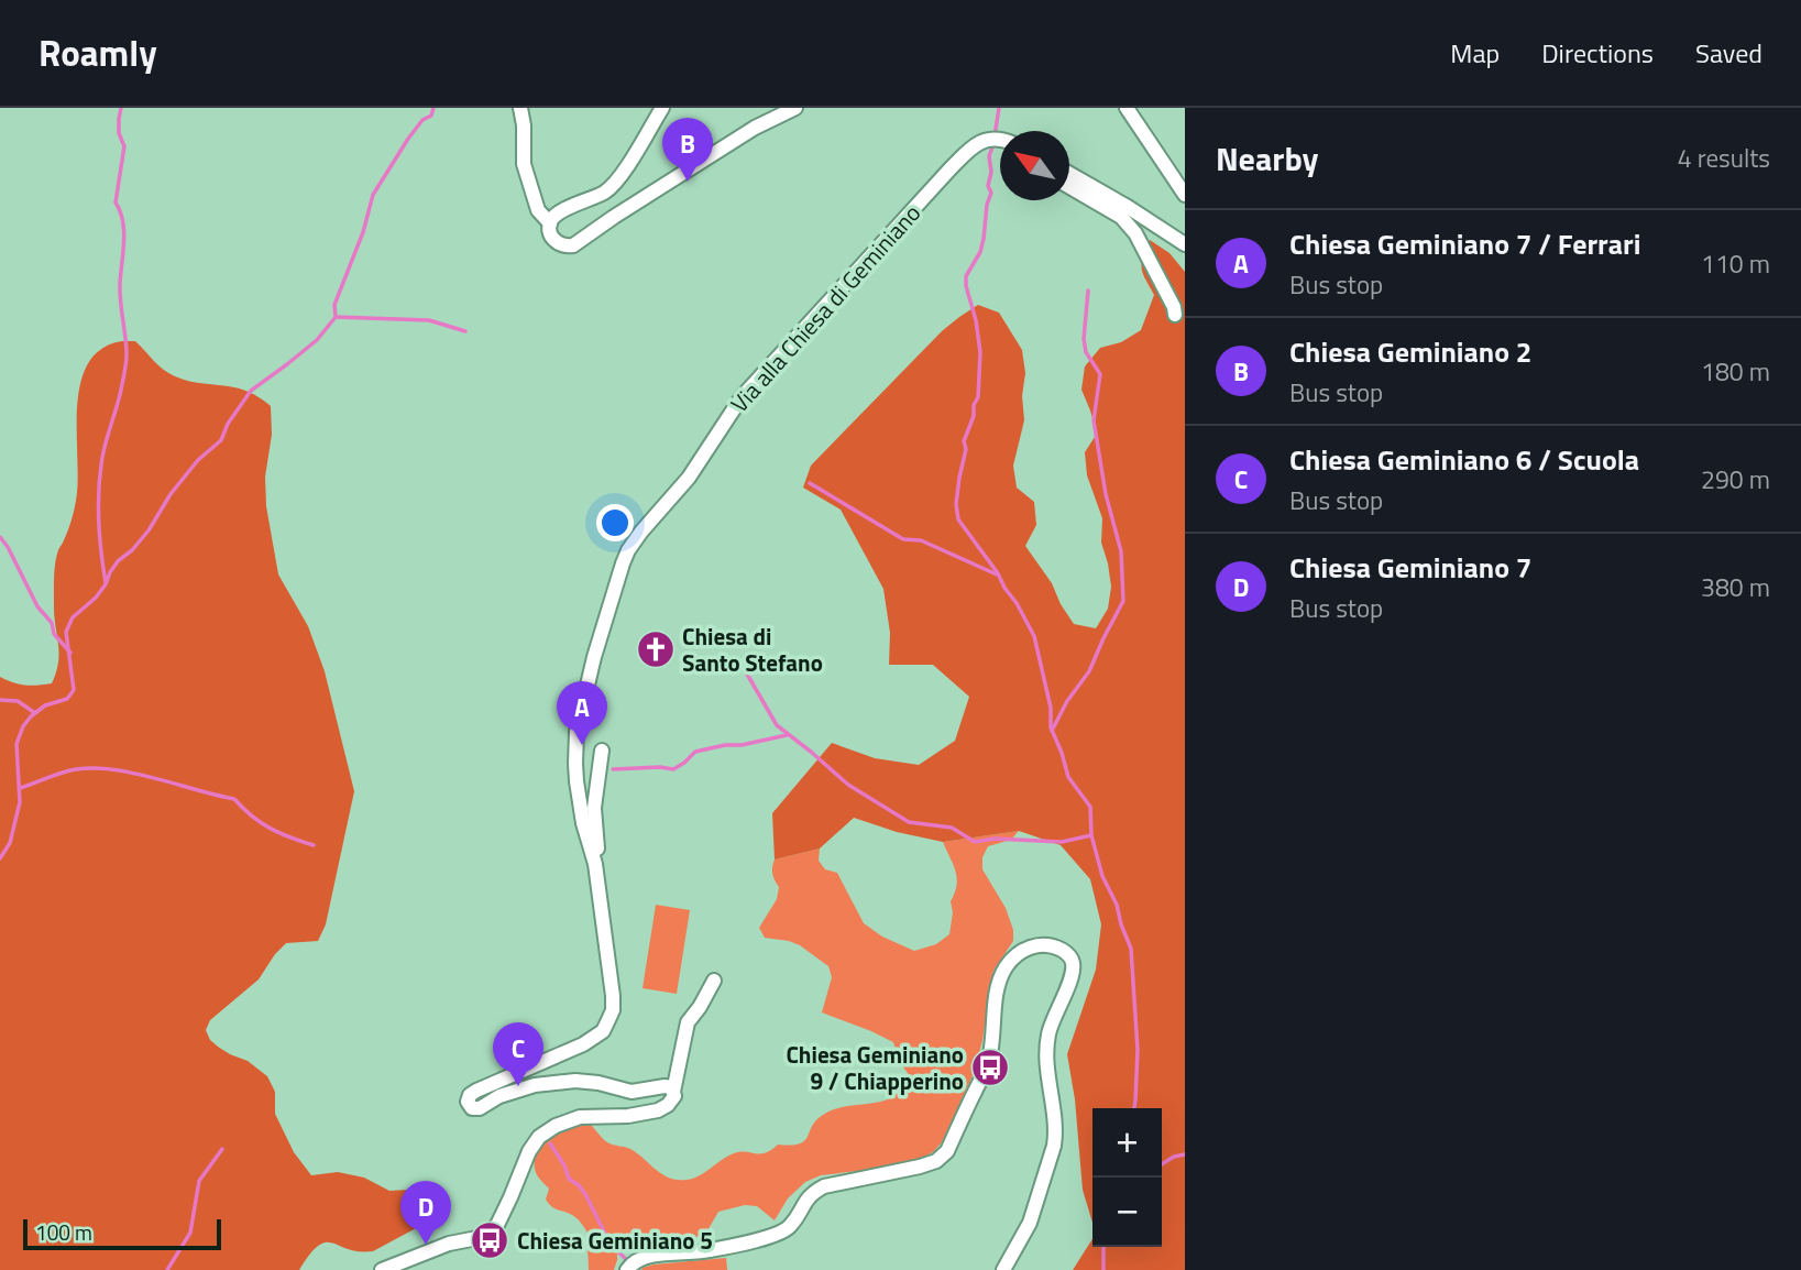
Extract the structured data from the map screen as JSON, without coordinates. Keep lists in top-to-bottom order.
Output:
{
  "streets": {
    "street": ["Via alla Chiesa di Geminiano"]
  },
  "places": {
    "church": ["Chiesa di Santo Stefano"],
    "bus stop": ["Chiesa Geminiano 9 / Chiapperino", "Chiesa Geminiano 5"]
  },
  "scale_bar": "100 m",
  "north": "top left",
  "page": {
    "header": "Roamly",
    "nav": ["Map", "Directions", "Saved"],
    "heading": ["Nearby", "4 results"],
    "pins": [
      "B",
      "A",
      "C",
      "D"
    ],
    "list": [
      {
        "mark": "A",
        "name": "Chiesa Geminiano 7 / Ferrari",
        "note": "Bus stop",
        "value": "110 m"
      },
      {
        "mark": "B",
        "name": "Chiesa Geminiano 2",
        "note": "Bus stop",
        "value": "180 m"
      },
      {
        "mark": "C",
        "name": "Chiesa Geminiano 6 / Scuola",
        "note": "Bus stop",
        "value": "290 m"
      },
      {
        "mark": "D",
        "name": "Chiesa Geminiano 7",
        "note": "Bus stop",
        "value": "380 m"
      }
    ],
    "map_buttons": ["+", "−"],
    "scale": "100 m"
  }
}
